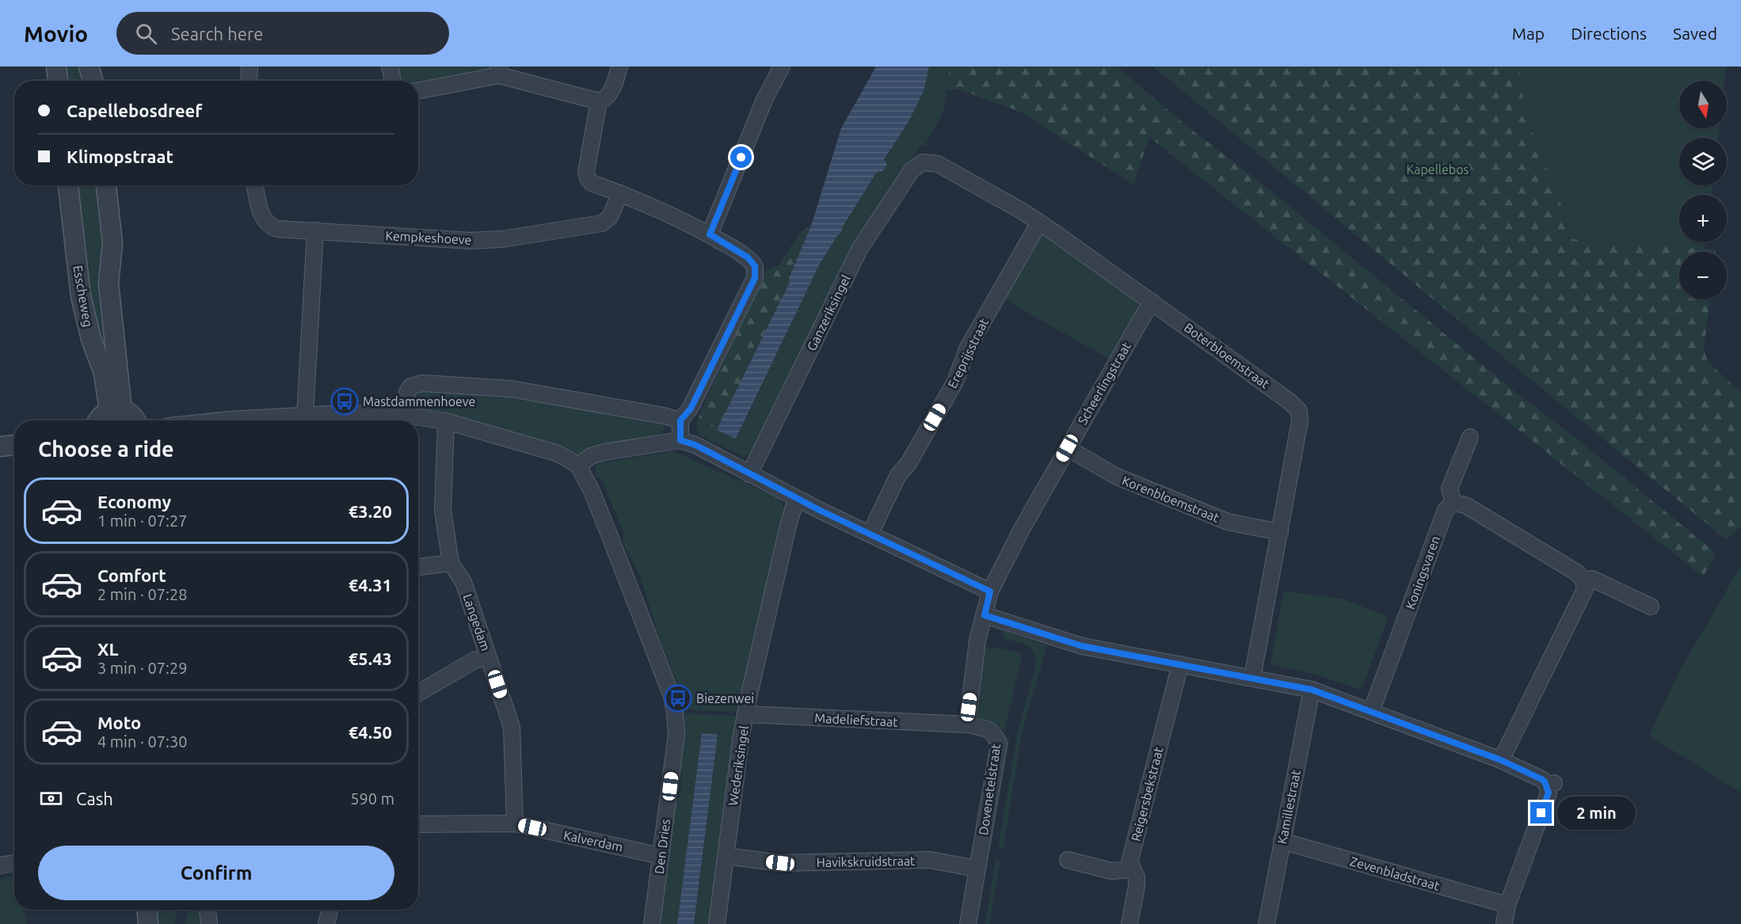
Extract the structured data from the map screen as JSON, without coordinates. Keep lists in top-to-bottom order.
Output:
{
  "streets": {
    "street": [
      "Kempkeshoeve",
      "Esscheweg",
      "Ganzeriksingel",
      "Ereprijsstraat",
      "Boterbloemstraat",
      "Scheerlingstraat",
      "Korenbloemstraat",
      "Koningsvaren",
      "Langedam",
      "Madeliefstraat",
      "Wederiksingel",
      "Dovenetelstraat",
      "Reigersbekstraat",
      "Kamillestraat",
      "Kalverdam",
      "Den Dries",
      "Havikskruidstraat",
      "Zevenbladstraat"
    ]
  },
  "crossings": [
    ["Ganzeriksingel", "Boterbloemstraat"],
    ["Ereprijsstraat", "Boterbloemstraat"],
    ["Boterbloemstraat", "Scheerlingstraat"],
    ["Boterbloemstraat", "Korenbloemstraat"],
    ["Scheerlingstraat", "Korenbloemstraat"],
    ["Langedam", "Kalverdam"],
    ["Madeliefstraat", "Wederiksingel"],
    ["Madeliefstraat", "Dovenetelstraat"],
    ["Wederiksingel", "Havikskruidstraat"],
    ["Dovenetelstraat", "Havikskruidstraat"],
    ["Kamillestraat", "Zevenbladstraat"],
    ["Kalverdam", "Den Dries"]
  ],
  "parks": ["Kapellebos"],
  "places": {
    "bus stop": ["Mastdammenhoeve", "Biezenwei"]
  },
  "north": "bottom",
  "page": {
    "header": "Movio",
    "search": "Search here",
    "nav": ["Map", "Directions", "Saved"],
    "map_buttons": ["+", "−"],
    "banner": ["Capellebosdreef", "Klimopstraat"],
    "heading": "Choose a ride",
    "list": [
      {
        "name": "Economy",
        "note": "1 min · 07:27",
        "value": "€3.20"
      },
      {
        "name": "Comfort",
        "note": "2 min · 07:28",
        "value": "€4.31"
      },
      {
        "name": "XL",
        "note": "3 min · 07:29",
        "value": "€5.43"
      },
      {
        "name": "Moto",
        "note": "4 min · 07:30",
        "value": "€4.50"
      }
    ],
    "pay": ["Cash", "590 m"],
    "bubble": "2 min",
    "buttons": "Confirm"
  }
}
